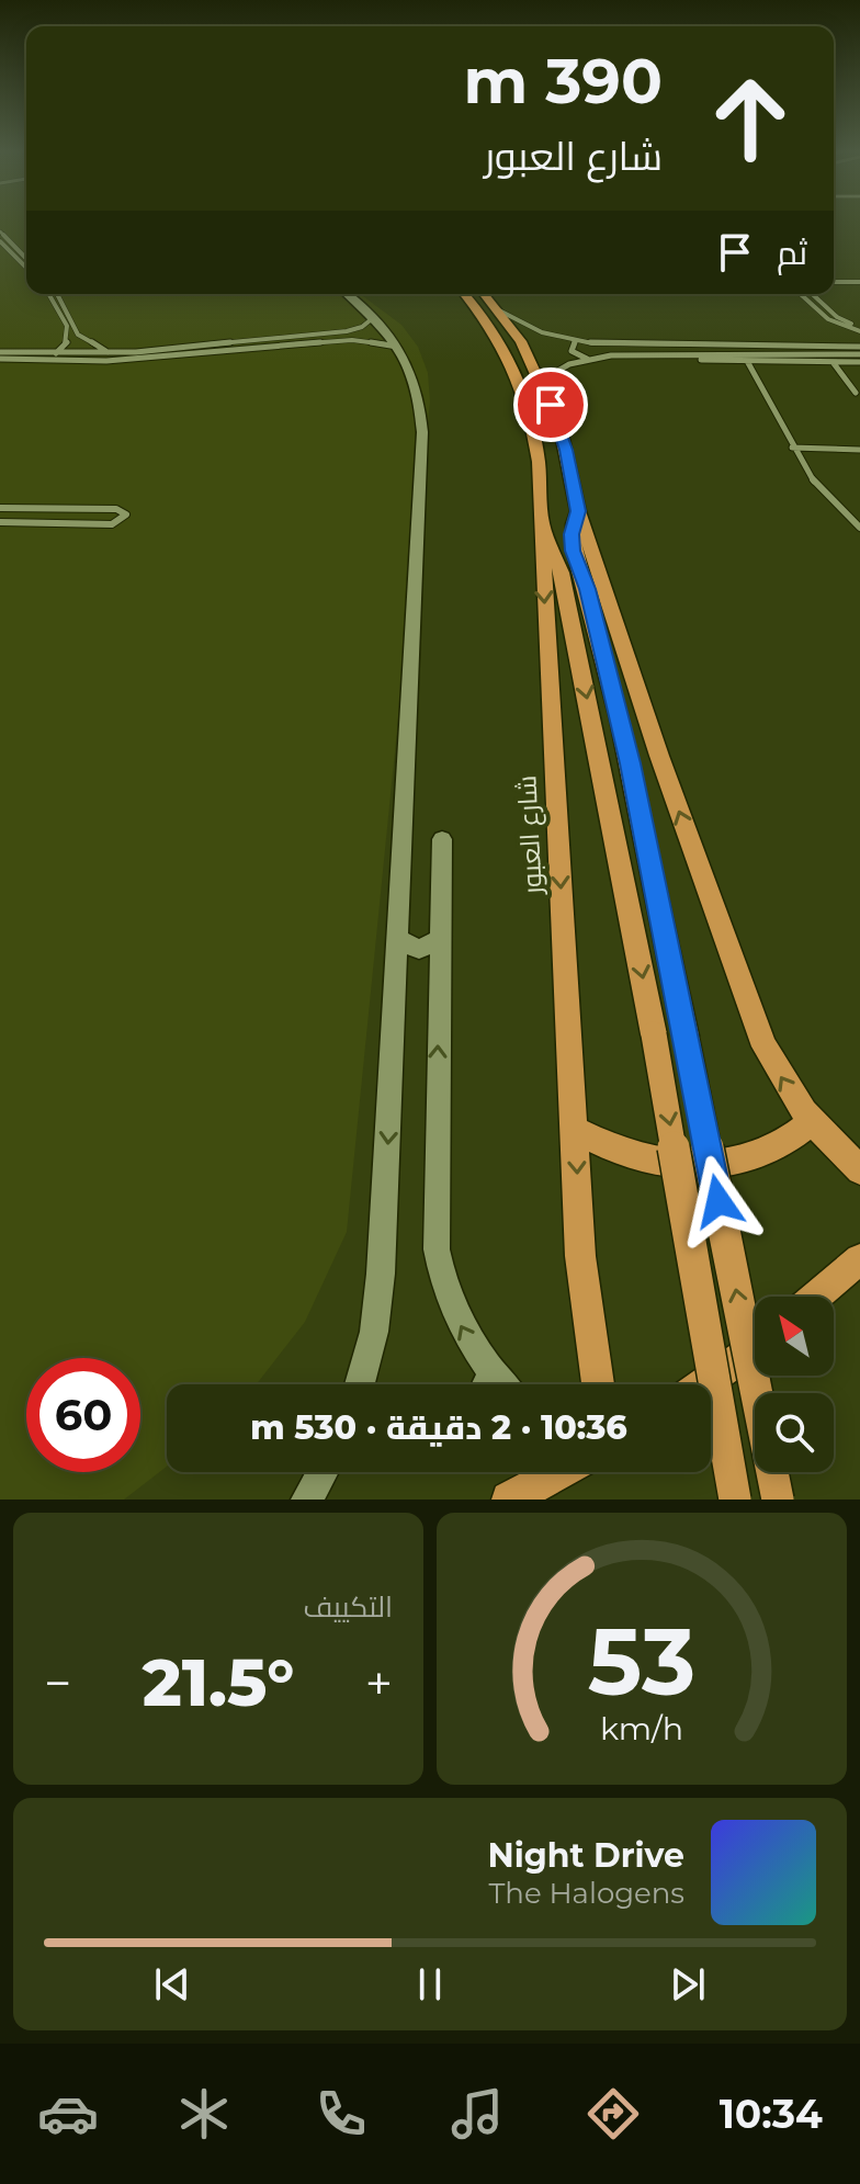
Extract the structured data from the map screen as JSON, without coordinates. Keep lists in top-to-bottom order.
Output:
{
  "streets": {
    "main road": ["شارع العبور"]
  },
  "north": "top left",
  "page": {
    "turn": ["390 m", "شارع العبور"],
    "then": "ثم",
    "limit": "60",
    "trip": "10:36 · 2 دقيقة · 530 m",
    "tile": "التكييف",
    "heat": ["−", "21.5°", "+"],
    "song": ["Night Drive", "The Halogens"],
    "tabs": "10:34",
    "gauge": ["53", "km/h"]
  }
}
